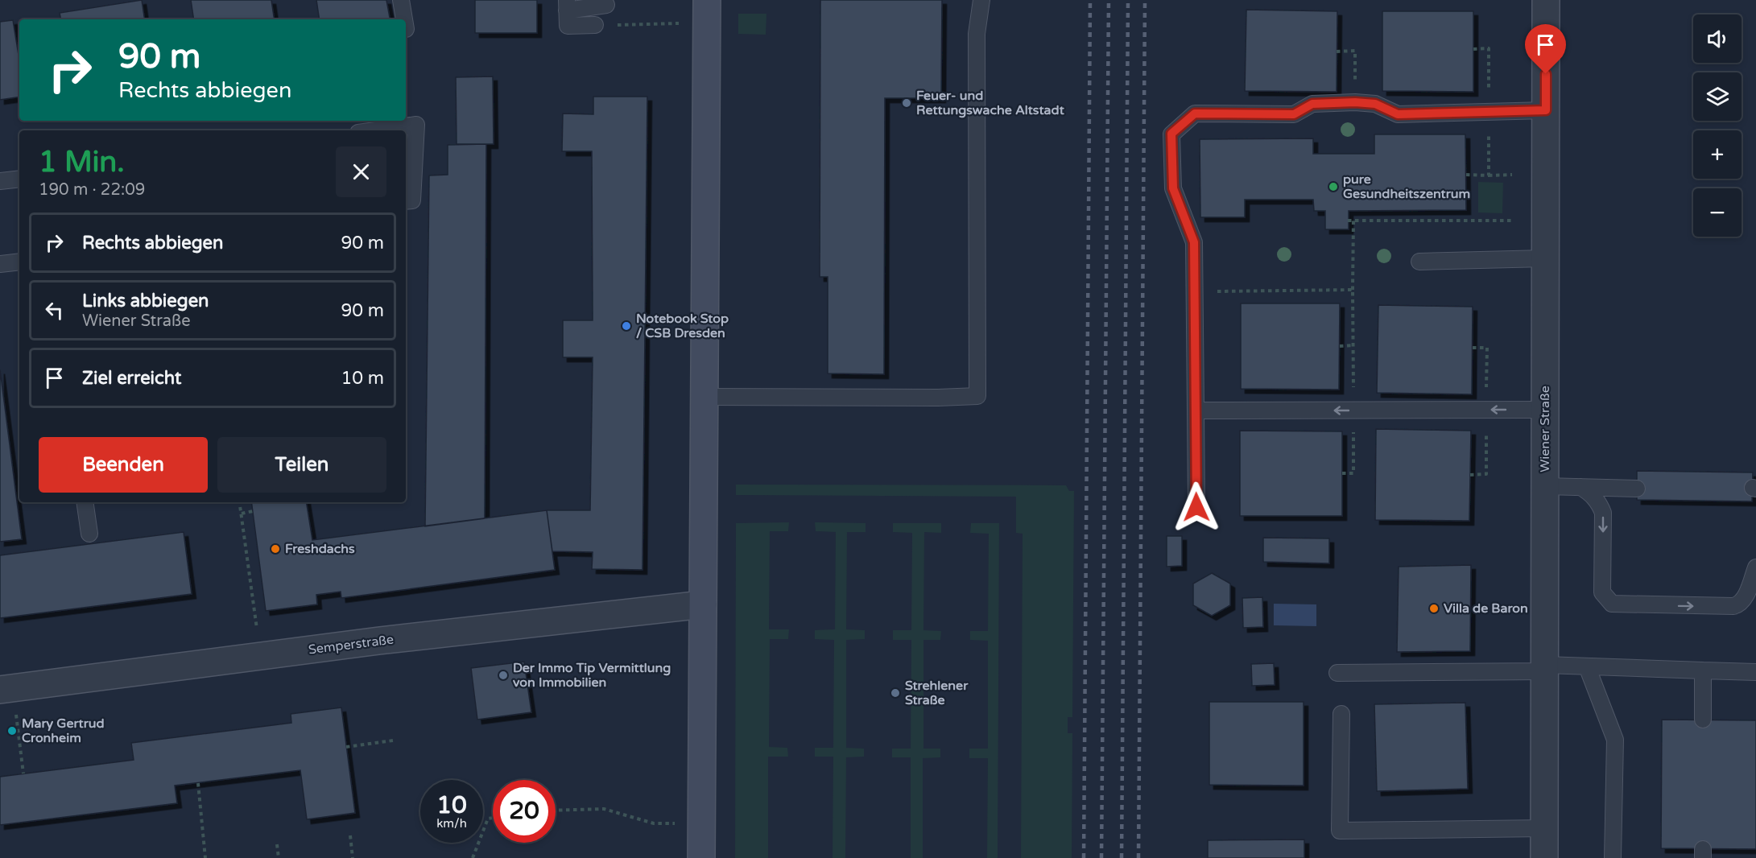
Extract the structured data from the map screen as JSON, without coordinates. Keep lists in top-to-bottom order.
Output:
{
  "streets": {
    "street": ["Wiener Straße", "Semperstraße"]
  },
  "places": [
    "Feuer- und Rettungswache Altstadt",
    "pure Gesundheitszentrum",
    "Notebook Stop / CSB Dresden",
    "Freshdachs",
    "Villa de Baron",
    "Der Immo Tip Vermittlung von Immobilien",
    "Strehlener Straße",
    "Mary Gertrud Cronheim"
  ],
  "page": {
    "map_buttons": ["+", "−"],
    "turn": ["90 m", "Rechts abbiegen"],
    "heading": ["1 Min.", "190 m · 22:09"],
    "list": [
      {
        "name": "Rechts abbiegen",
        "value": "90 m"
      },
      {
        "name": "Links abbiegen",
        "note": "Wiener Straße",
        "value": "90 m"
      },
      {
        "name": "Ziel erreicht",
        "value": "10 m"
      }
    ],
    "buttons": ["Beenden", "Teilen"],
    "speed": "10 km/h",
    "limit": "20"
  }
}
